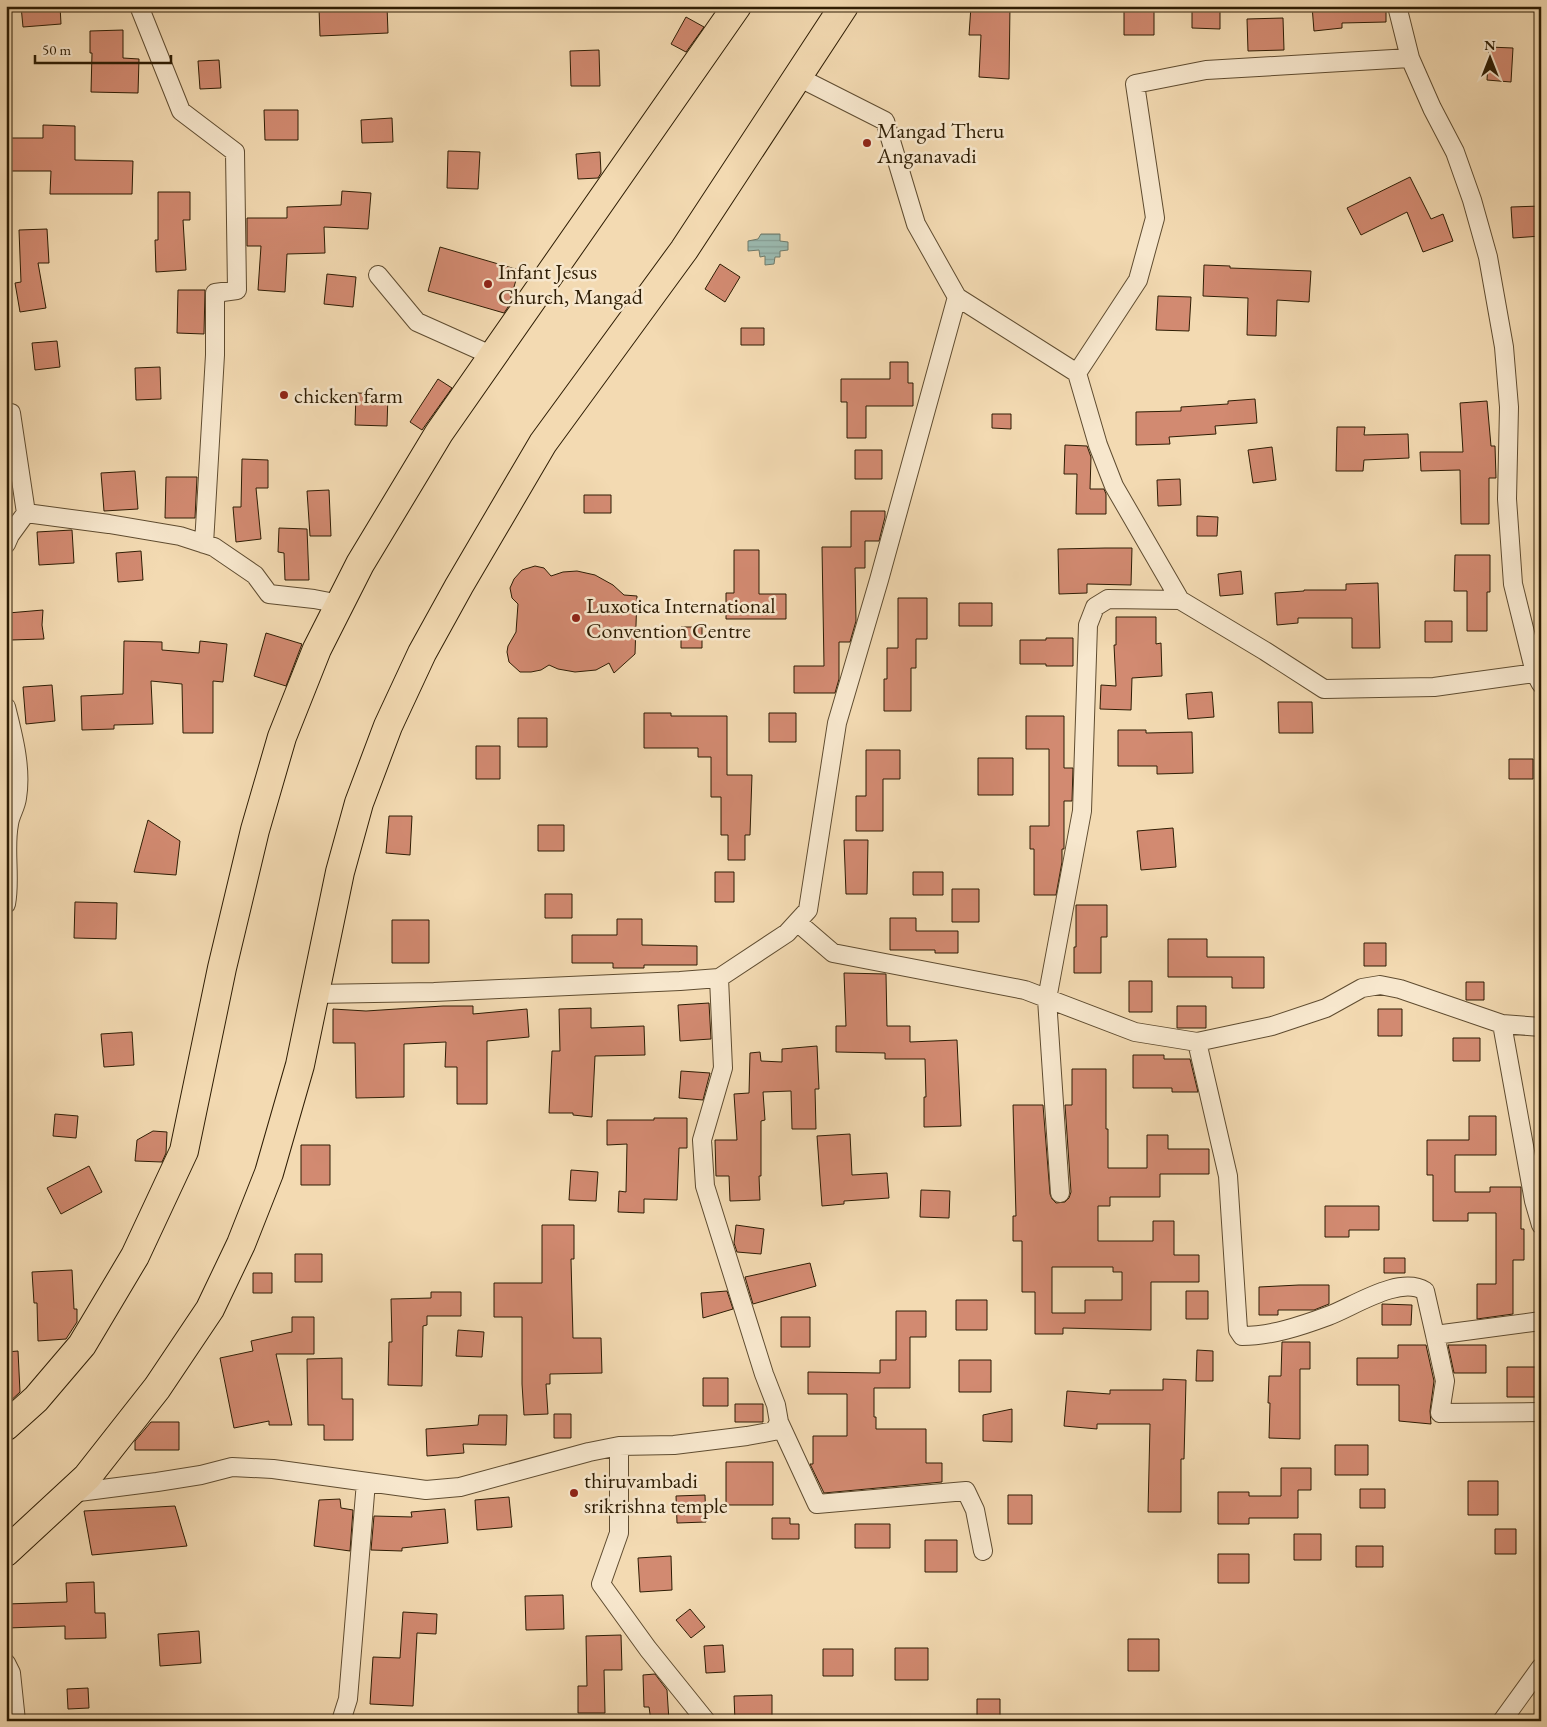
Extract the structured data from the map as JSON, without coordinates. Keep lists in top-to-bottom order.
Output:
{
  "places": [
    "Mangad Theru Anganavadi",
    "Infant Jesus Church, Mangad",
    "chicken farm",
    "Luxotica International Convention Centre",
    "thiruvambadi srikrishna temple"
  ],
  "scale_bar": "50 m",
  "north": "top"
}
